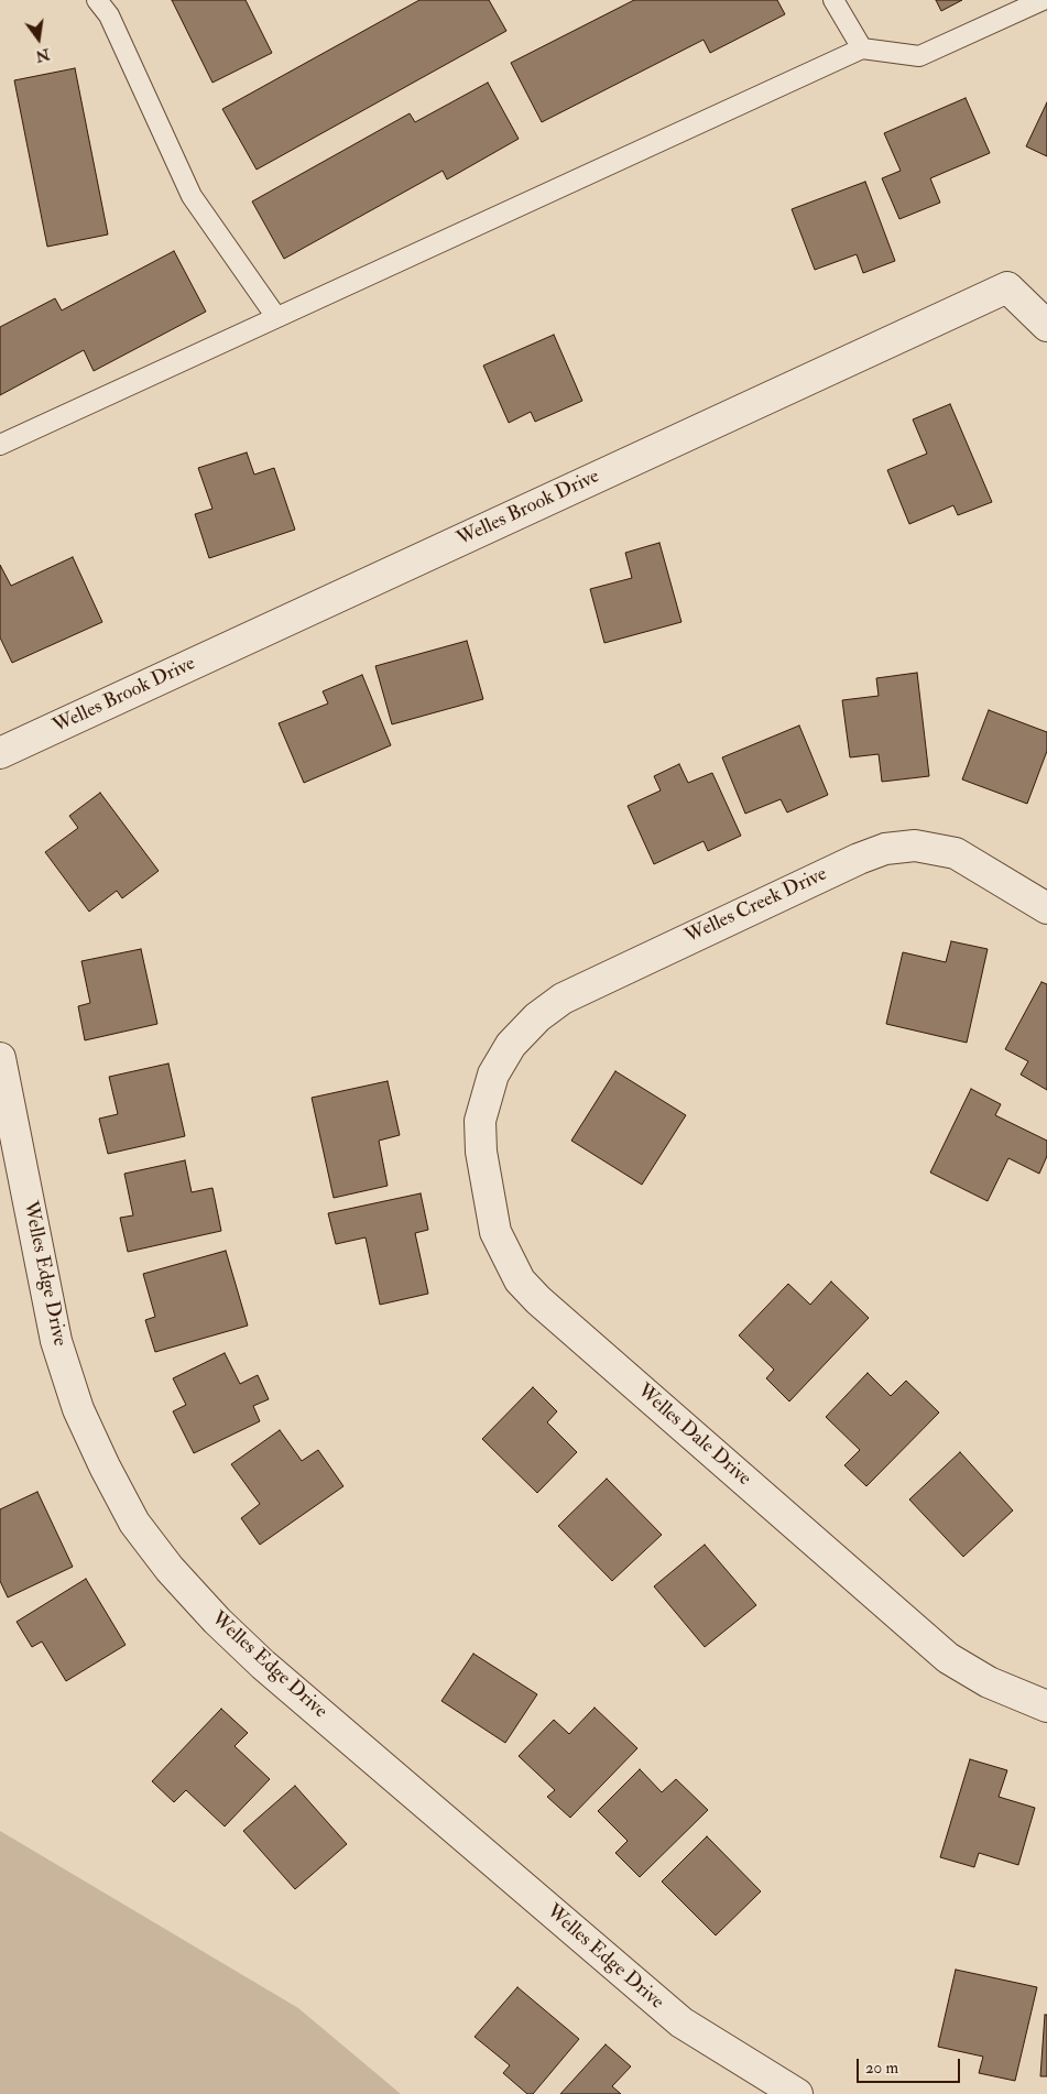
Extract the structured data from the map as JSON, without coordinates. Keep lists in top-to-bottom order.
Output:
{
  "streets": {
    "street": [
      "Welles Brook Drive",
      "Welles Creek Drive",
      "Welles Edge Drive",
      "Welles Dale Drive"
    ]
  },
  "crossings": [
    ["Welles Creek Drive", "Welles Dale Drive"]
  ],
  "scale_bar": "20 m",
  "north": "bottom"
}
